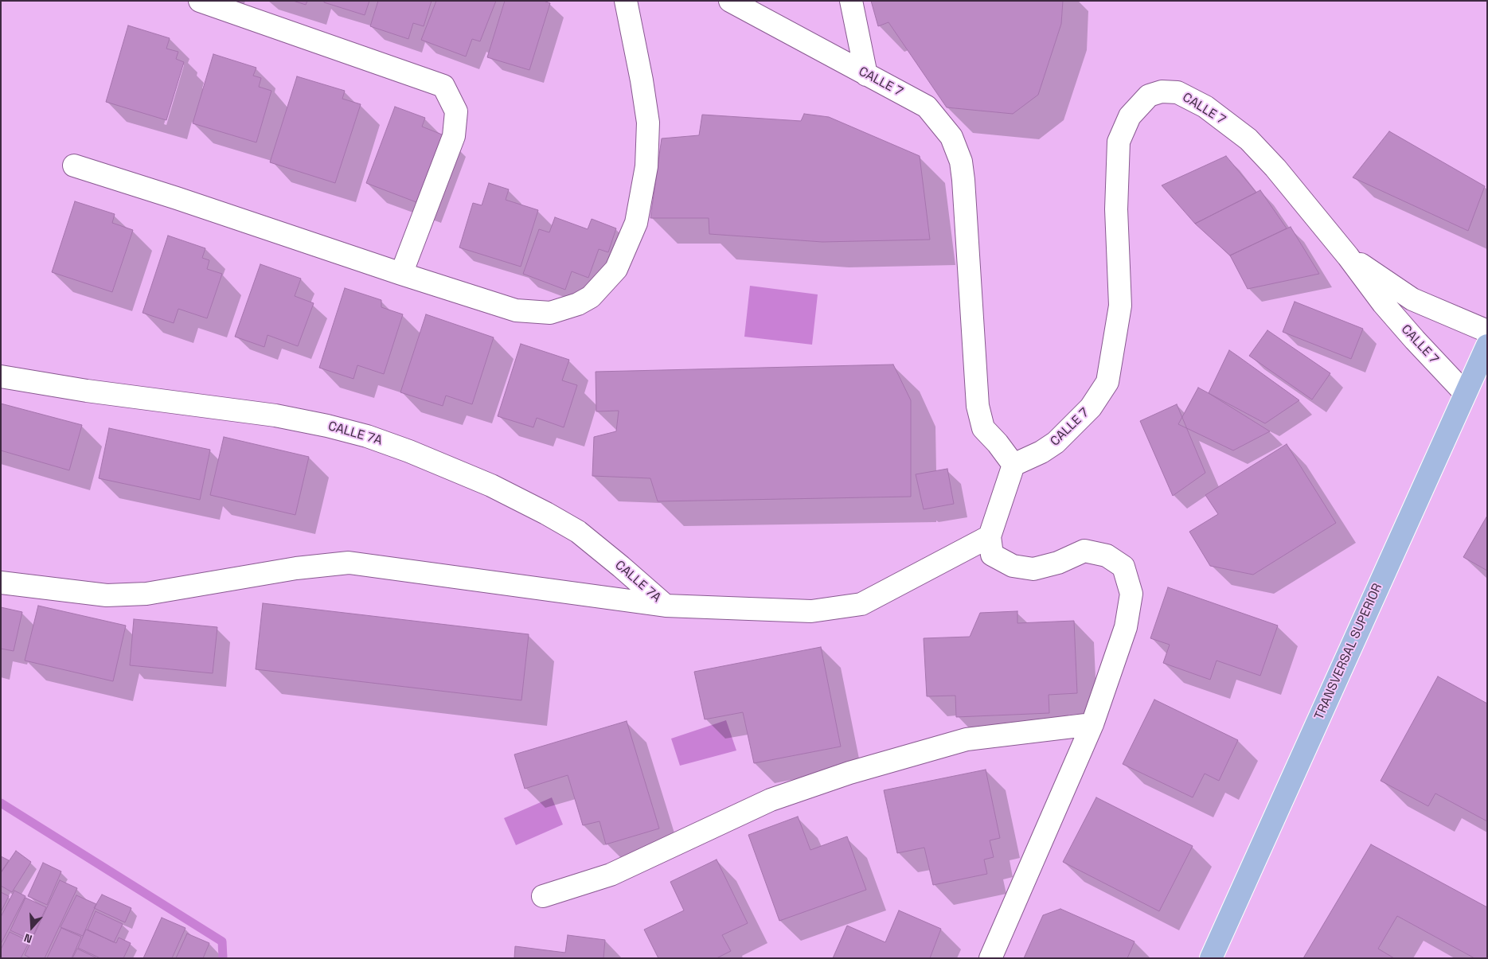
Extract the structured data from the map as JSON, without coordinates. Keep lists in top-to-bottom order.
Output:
{
  "streets": {
    "main road": ["TRANSVERSAL SUPERIOR"],
    "street": ["CALLE 7", "CALLE 7A"]
  },
  "crossings": [
    ["CALLE 7", "TRANSVERSAL SUPERIOR"]
  ],
  "north": "bottom"
}
